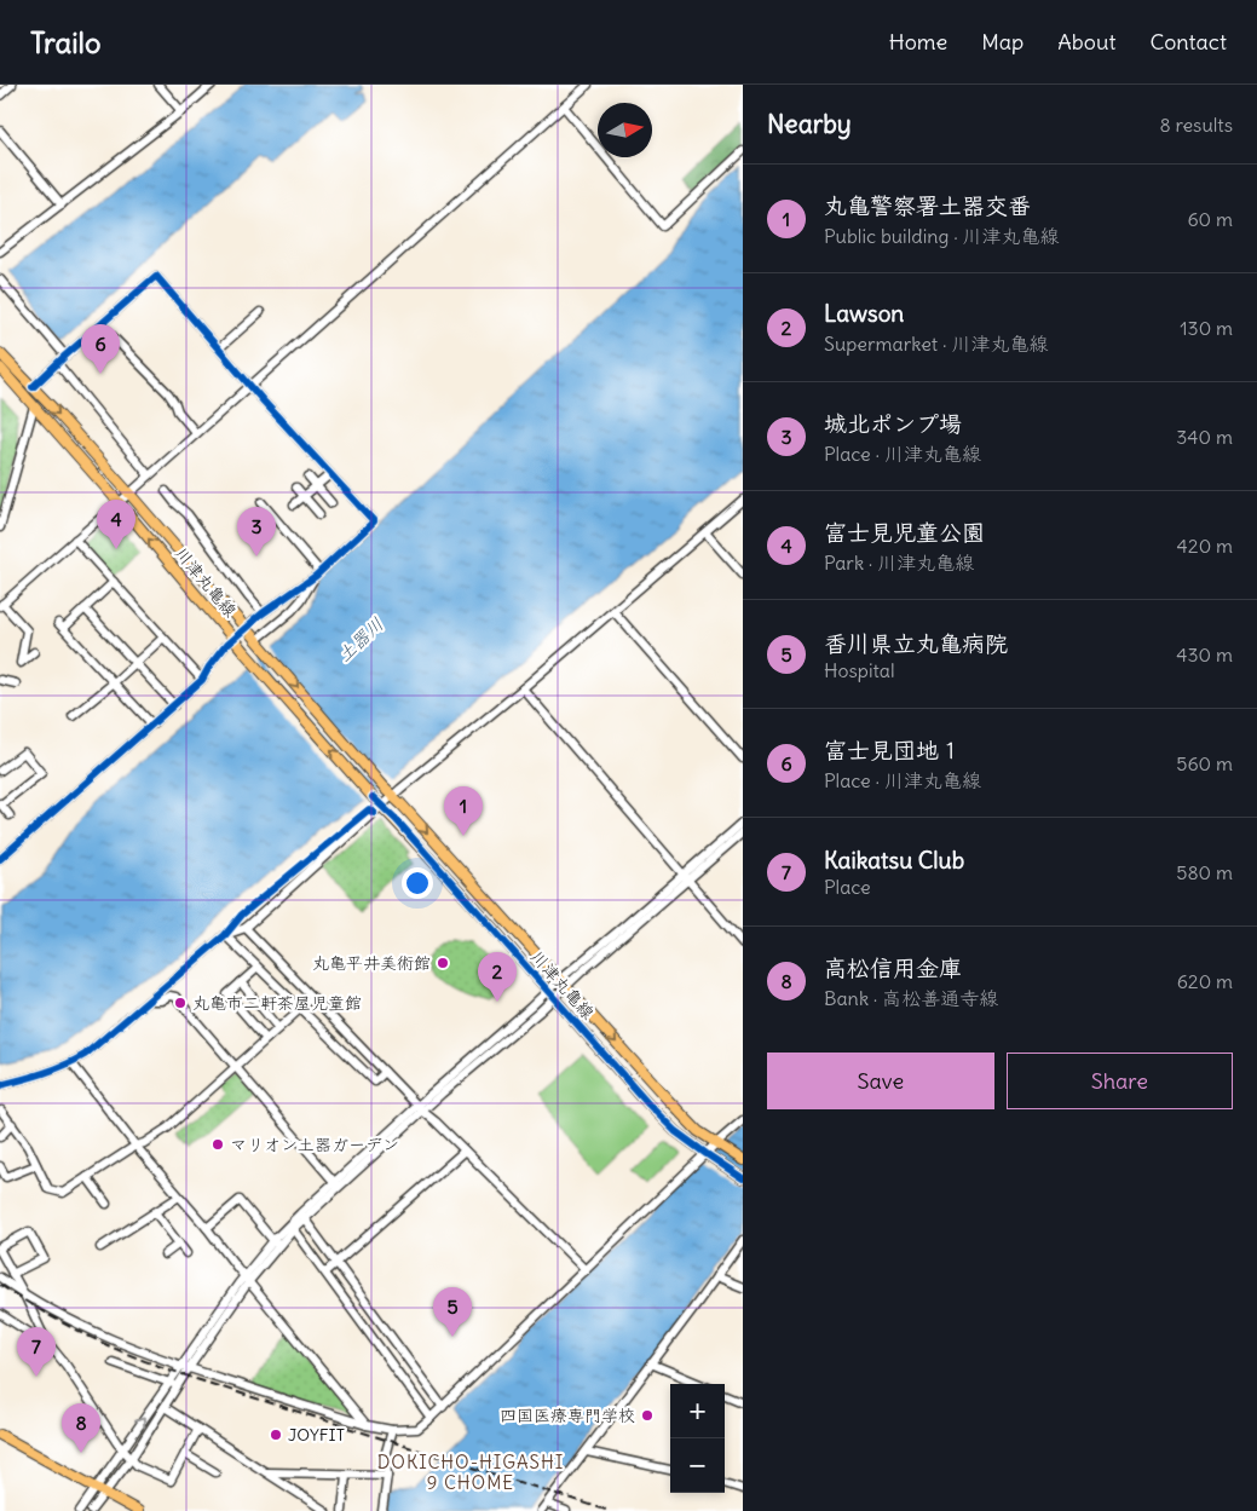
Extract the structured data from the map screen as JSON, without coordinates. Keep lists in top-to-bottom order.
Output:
{
  "streets": {
    "main road": ["川津丸亀線"]
  },
  "districts": ["DOKICHO-HIGASHI 9 CHOME"],
  "water": ["土器川"],
  "places": [
    "丸亀平井美術館",
    "丸亀市二軒茶屋児童館",
    "マリオン土器ガーデン",
    "四国医療専門学校",
    "JOYFIT"
  ],
  "north": "right",
  "page": {
    "header": "Trailo",
    "nav": [
      "Home",
      "Map",
      "About",
      "Contact"
    ],
    "heading": ["Nearby", "8 results"],
    "list": [
      {
        "mark": "1",
        "name": "丸亀警察署土器交番",
        "note": "Public building · 川津丸亀線",
        "value": "60 m"
      },
      {
        "mark": "2",
        "name": "Lawson",
        "note": "Supermarket · 川津丸亀線",
        "value": "130 m"
      },
      {
        "mark": "3",
        "name": "城北ポンプ場",
        "note": "Place · 川津丸亀線",
        "value": "340 m"
      },
      {
        "mark": "4",
        "name": "富士見児童公園",
        "note": "Park · 川津丸亀線",
        "value": "420 m"
      },
      {
        "mark": "5",
        "name": "香川県立丸亀病院",
        "note": "Hospital",
        "value": "430 m"
      },
      {
        "mark": "6",
        "name": "富士見団地１",
        "note": "Place · 川津丸亀線",
        "value": "560 m"
      },
      {
        "mark": "7",
        "name": "Kaikatsu Club",
        "note": "Place",
        "value": "580 m"
      },
      {
        "mark": "8",
        "name": "高松信用金庫",
        "note": "Bank · 高松善通寺線",
        "value": "620 m"
      }
    ],
    "pins": [
      "6",
      "4",
      "3",
      "1",
      "2",
      "5",
      "7",
      "8"
    ],
    "buttons": ["Save", "Share"],
    "map_buttons": ["+", "−"]
  }
}
